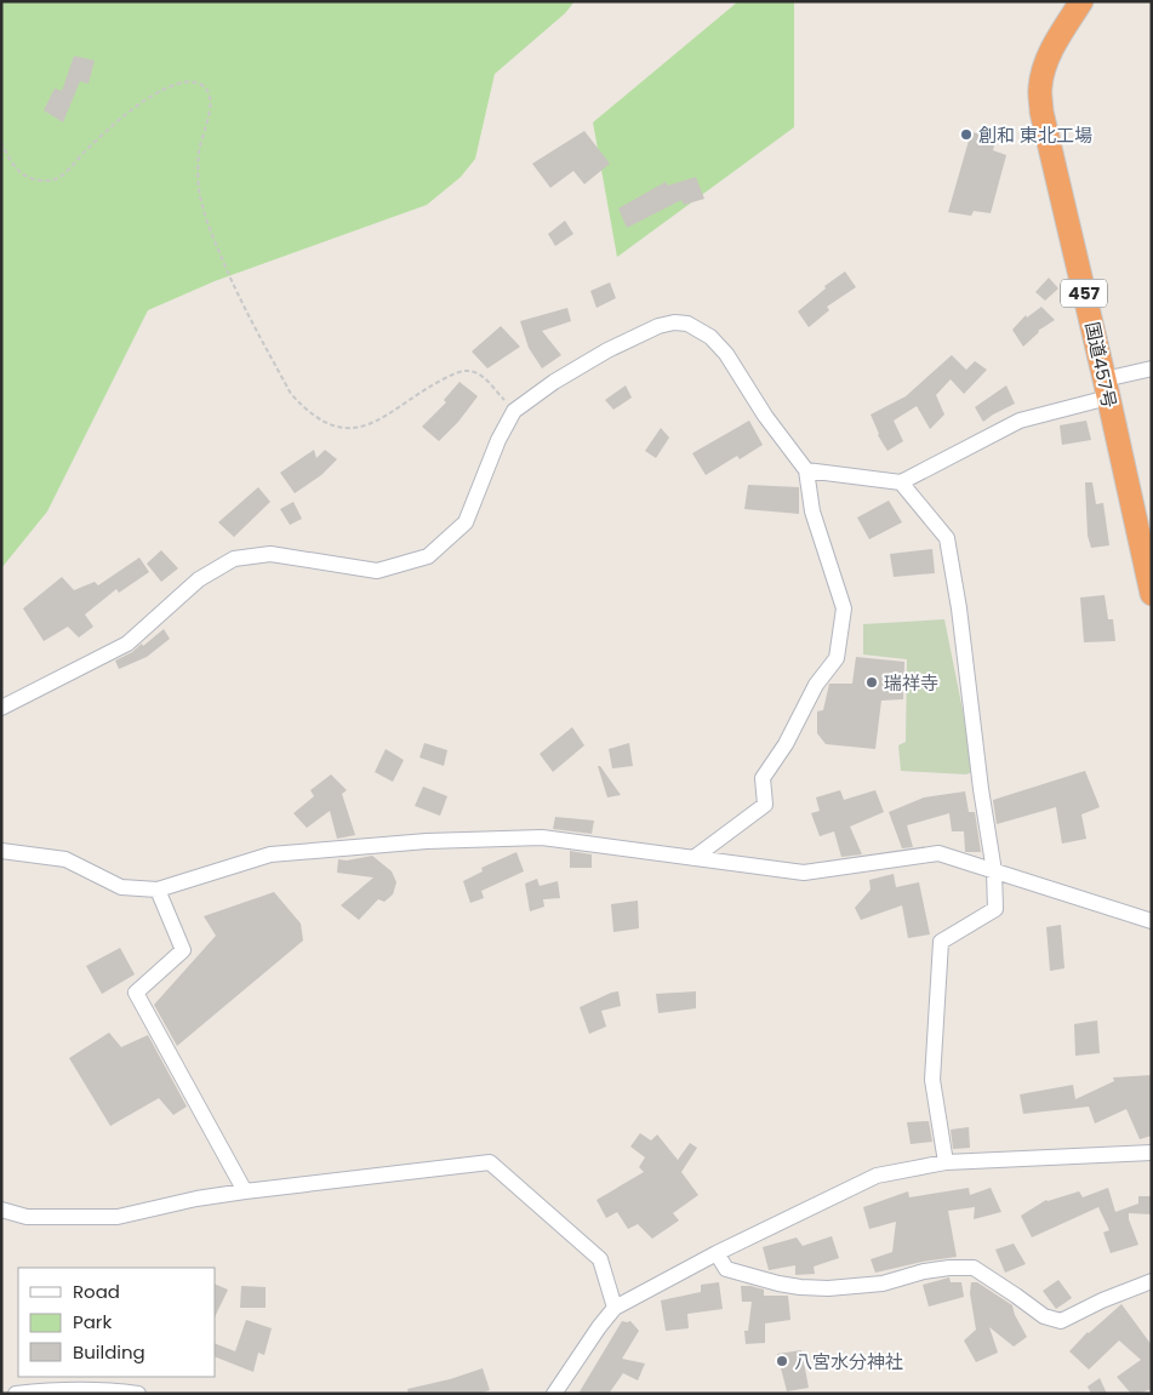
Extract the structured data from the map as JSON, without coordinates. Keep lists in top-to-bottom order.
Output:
{
  "streets": {
    "highway": ["457", "国道457号"]
  },
  "places": ["創和 東北工場", "瑞祥寺", "八宮水分神社"],
  "legend": ["Road", "Park", "Building"]
}
